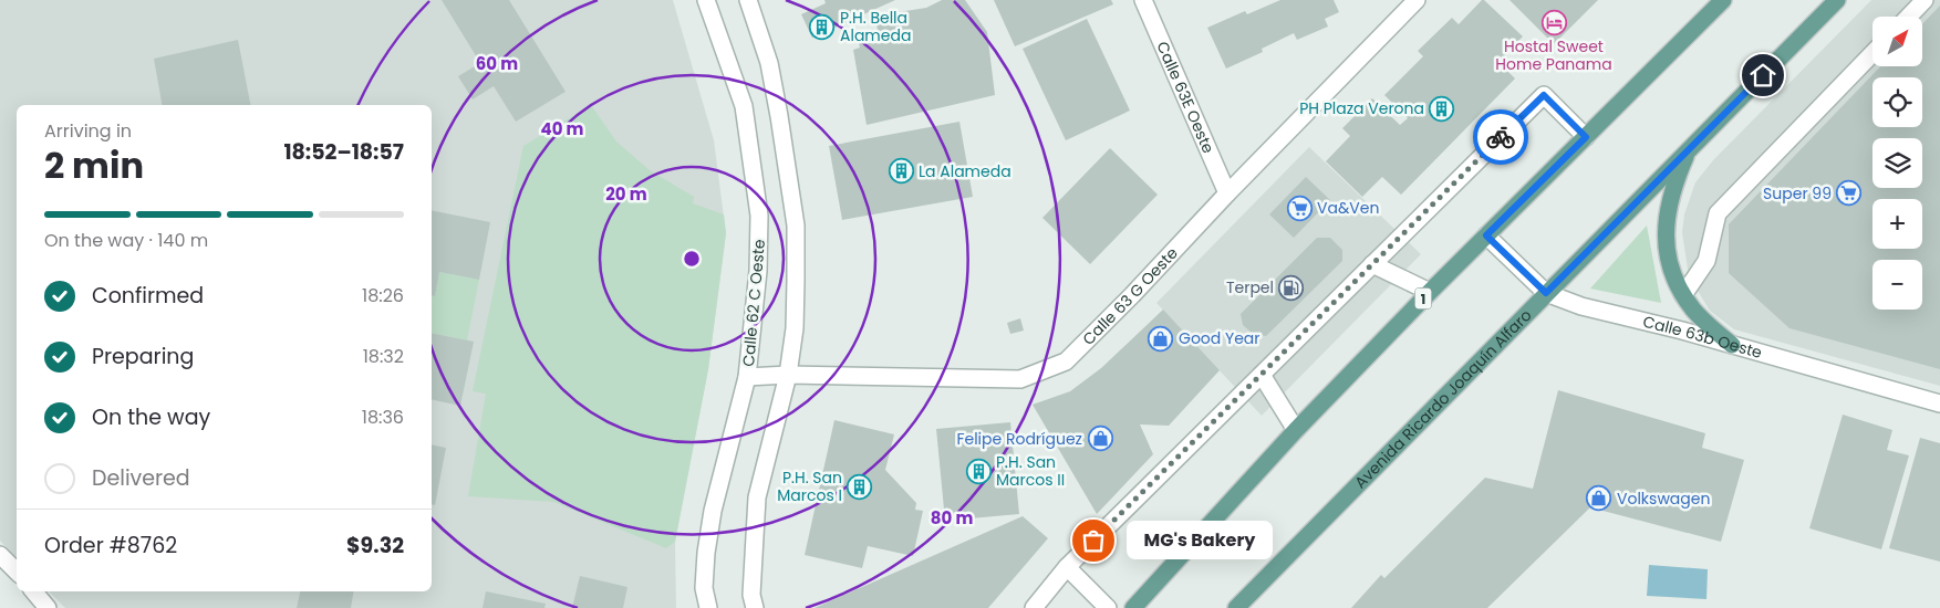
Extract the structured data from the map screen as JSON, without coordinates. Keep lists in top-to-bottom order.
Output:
{
  "streets": {
    "main road": ["1", "Avenida Ricardo Joaquín Alfaro"],
    "street": [
      "Calle 63E Oeste",
      "Calle 63 G Oeste",
      "Calle 62 C Oeste",
      "Calle 63b Oeste"
    ]
  },
  "crossings": [
    ["Calle 63E Oeste", "Calle 63 G Oeste"],
    ["Calle 63 G Oeste", "Calle 62 C Oeste"],
    ["1", "Calle 63b Oeste"],
    ["Calle 63b Oeste", "Avenida Ricardo Joaquín Alfaro"]
  ],
  "places": {
    "hotel": ["Hostal Sweet Home Panama"],
    "building": [
      "P.H. Bella Alameda",
      "PH Plaza Verona",
      "La Alameda",
      "P.H. San Marcos II",
      "P.H. San Marcos I"
    ],
    "supermarket": ["Super 99", "Va&Ven"],
    "fuel station": ["Terpel"],
    "shop": ["Good Year", "Felipe Rodríguez", "Volkswagen"],
    "other": ["MG's Bakery"]
  },
  "north": "top right",
  "page": {
    "map_buttons": ["+", "−"],
    "heading": ["2 min", "Arriving in", "18:52–18:57"],
    "panel": ["Order #8762", "$9.32"],
    "bar": "On the way · 140 m",
    "list": [
      ["Confirmed", "18:26"],
      ["Preparing", "18:32"],
      ["On the way", "18:36"],
      "Delivered"
    ],
    "bubble": "MG's Bakery"
  },
  "rings": [
    "60 m",
    "40 m",
    "20 m",
    "80 m"
  ]
}
